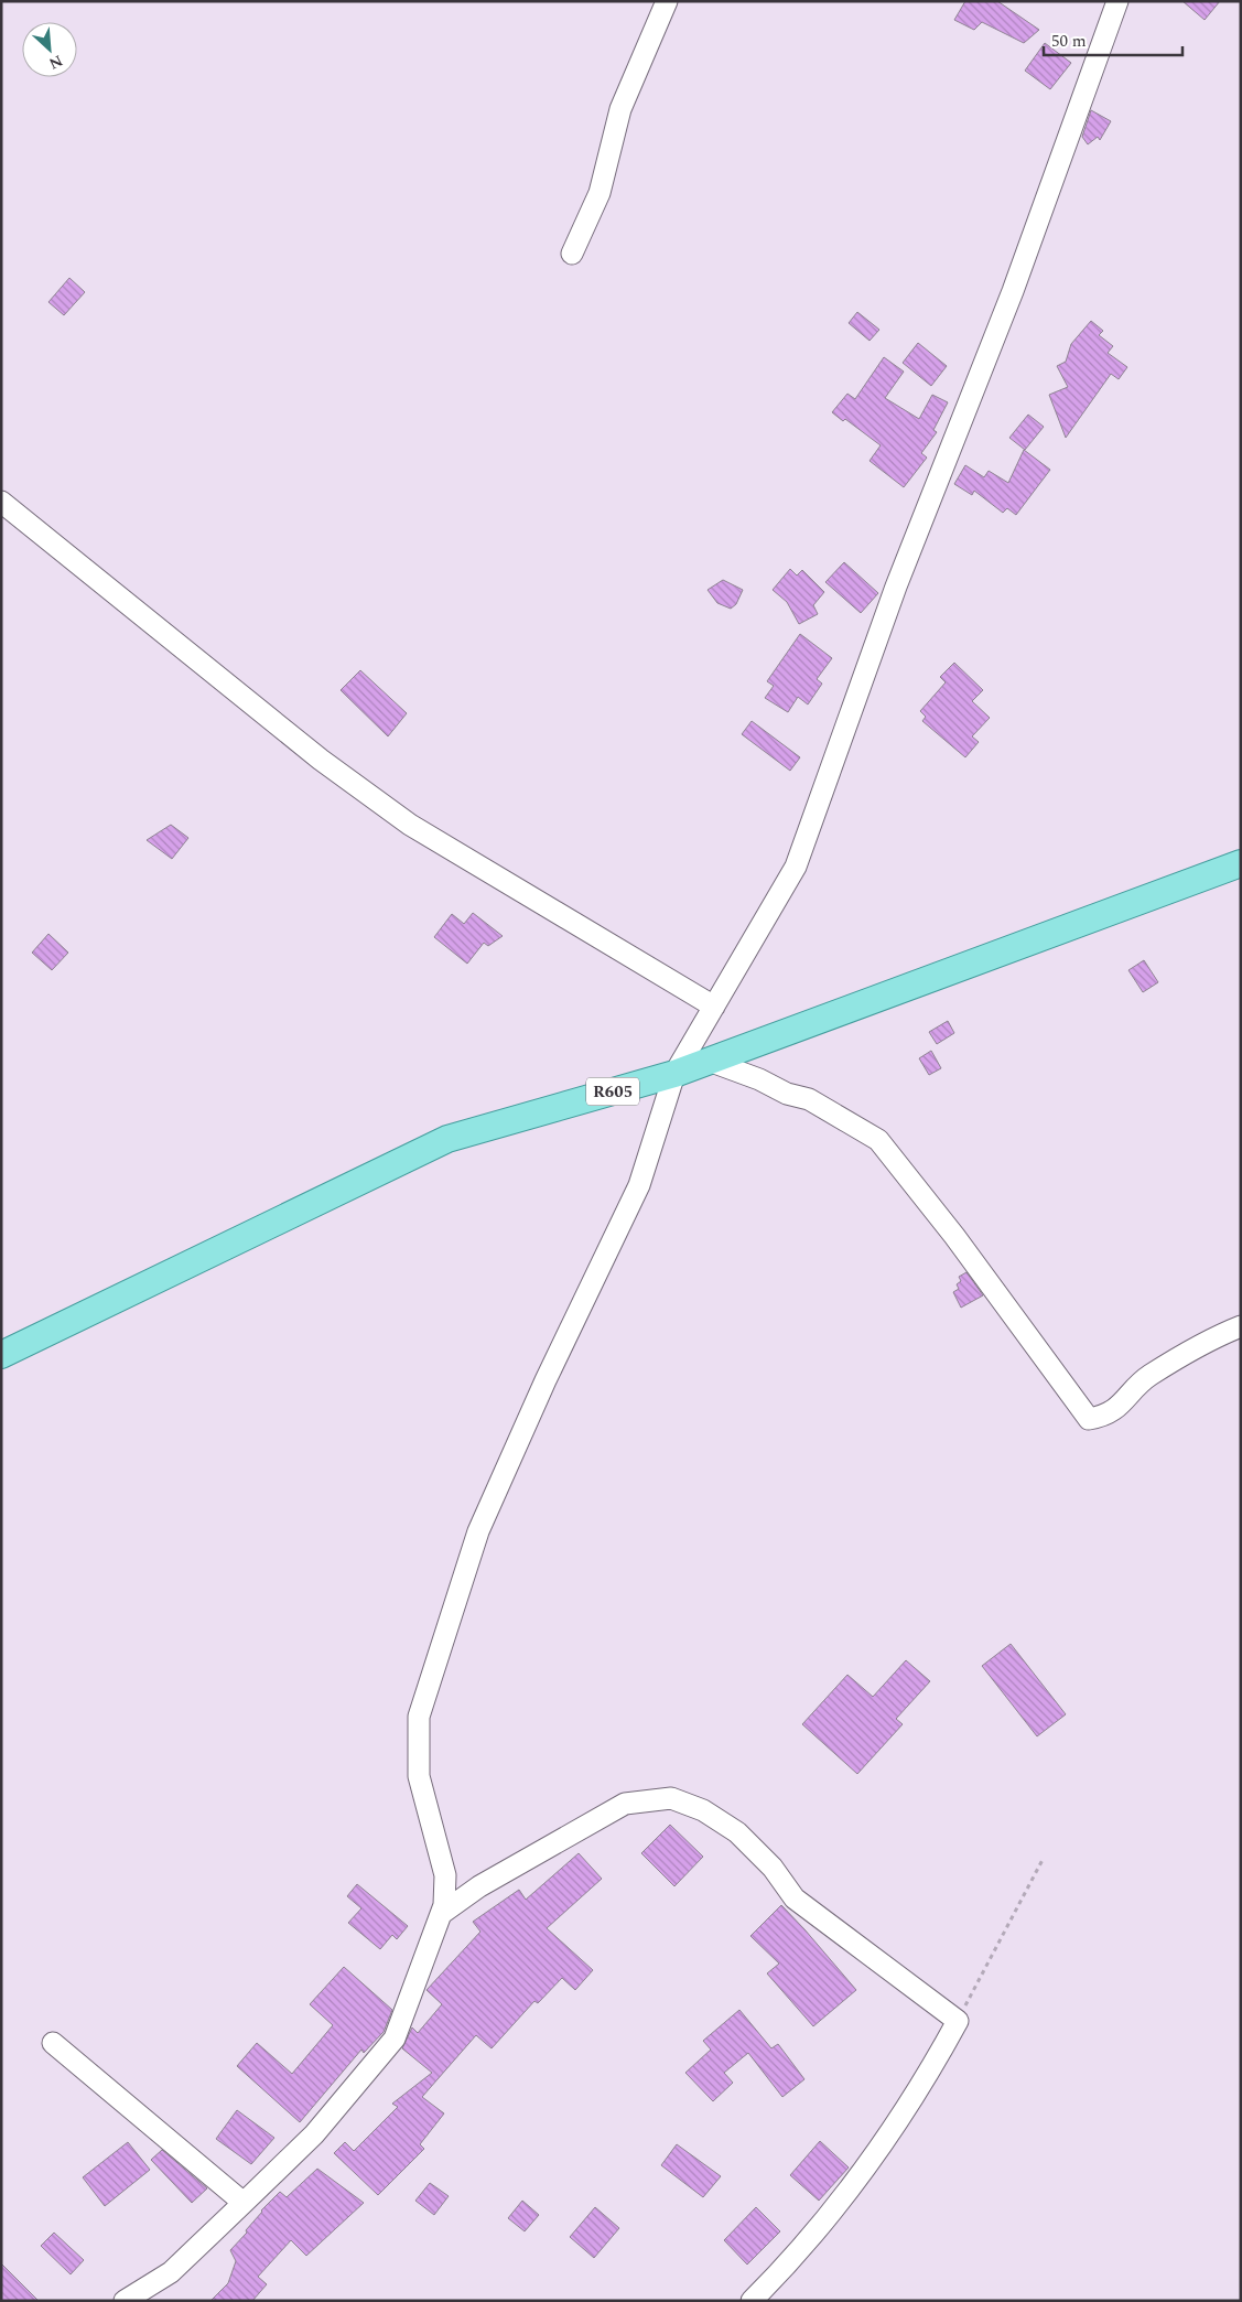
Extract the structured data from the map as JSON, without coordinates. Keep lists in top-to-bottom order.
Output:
{
  "streets": {
    "main road": ["R605"]
  },
  "scale_bar": "50 m",
  "north": "bottom right"
}
